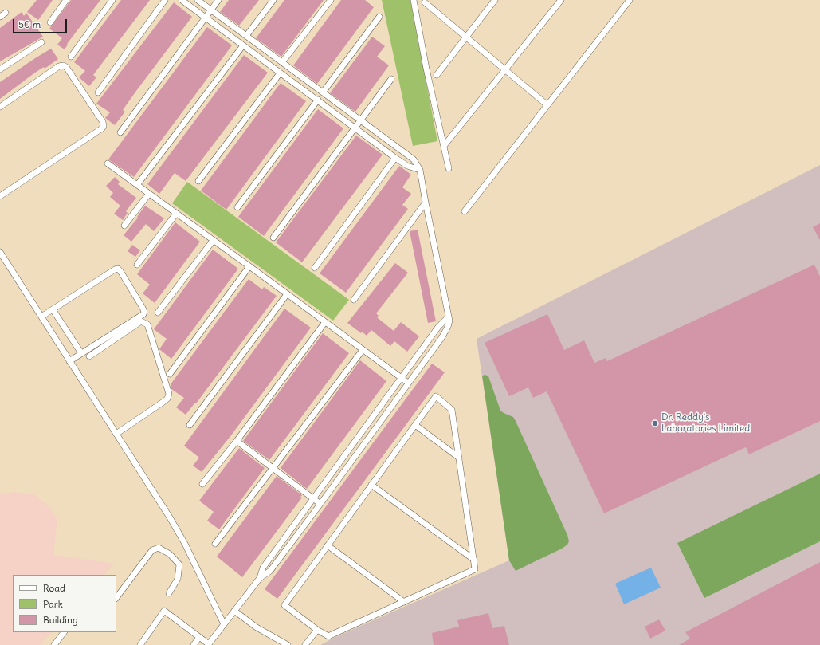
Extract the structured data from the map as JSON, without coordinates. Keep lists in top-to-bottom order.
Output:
{
  "places": ["Dr. Reddy's Laboratories Limited"],
  "legend": ["Road", "Park", "Building"],
  "scale_bar": "50 m"
}
